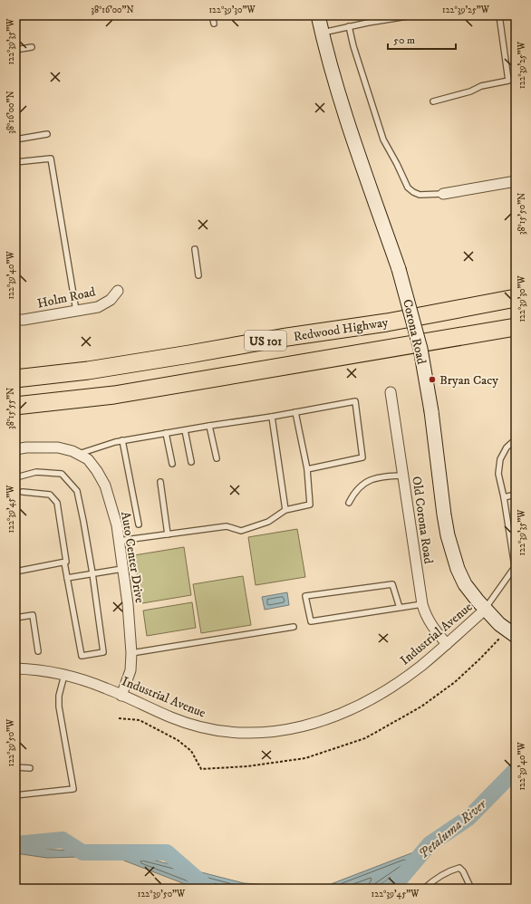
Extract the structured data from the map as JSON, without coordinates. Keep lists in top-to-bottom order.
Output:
{
  "streets": {
    "highway": ["Redwood Highway", "US 101"],
    "main road": ["Corona Road"],
    "street": [
      "Holm Road",
      "Old Corona Road",
      "Auto Center Drive",
      "Industrial Avenue"
    ]
  },
  "crossings": [
    ["Corona Road", "Industrial Avenue"],
    ["Old Corona Road", "Industrial Avenue"],
    ["Auto Center Drive", "Industrial Avenue"]
  ],
  "water": ["Petaluma River"],
  "places": ["Bryan Cacy"],
  "scale_bar": "50 m",
  "coordinates": [
    "38°16'00\"N",
    "122°39'30\"W",
    "122°39'25\"W",
    "122°39'35\"W",
    "38°15'50\"N",
    "122°39'40\"W",
    "38°15'55\"N",
    "122°39'45\"W",
    "122°39'50\"W"
  ]
}
